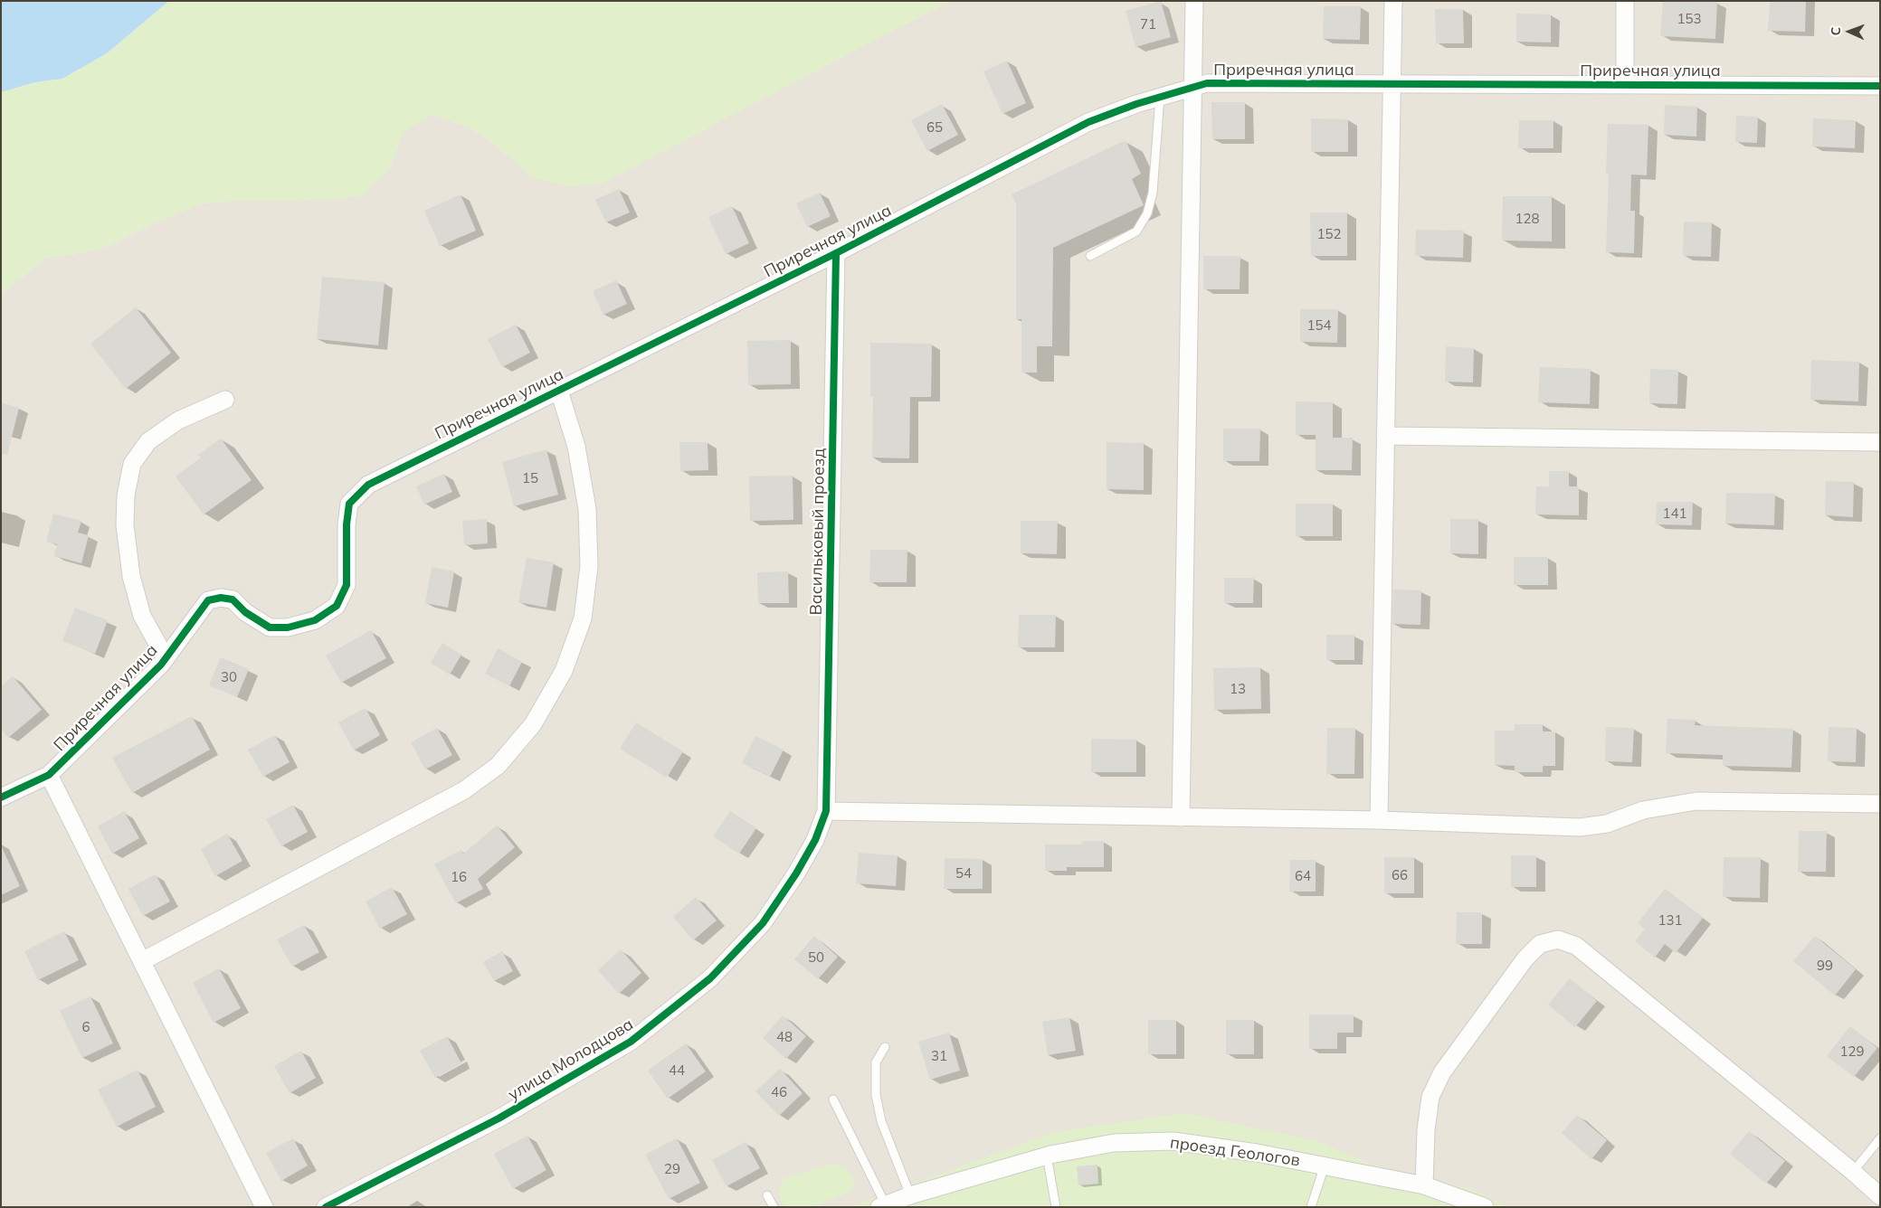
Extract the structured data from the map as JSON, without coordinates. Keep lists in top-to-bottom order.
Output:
{
  "streets": {
    "street": [
      "Приречная улица",
      "Васильковый проезд",
      "улица Молодцова",
      "проезд Геологов"
    ]
  },
  "crossings": [
    ["Приречная улица", "Васильковый проезд"],
    ["Васильковый проезд", "улица Молодцова"]
  ],
  "house_numbers": [
    "153",
    "71",
    "65",
    "128",
    "152",
    "154",
    "15",
    "141",
    "30",
    "13",
    "54",
    "66",
    "64",
    "16",
    "131",
    "50",
    "99",
    "6",
    "48",
    "129",
    "31",
    "44",
    "46",
    "29"
  ],
  "north": "left"
}
